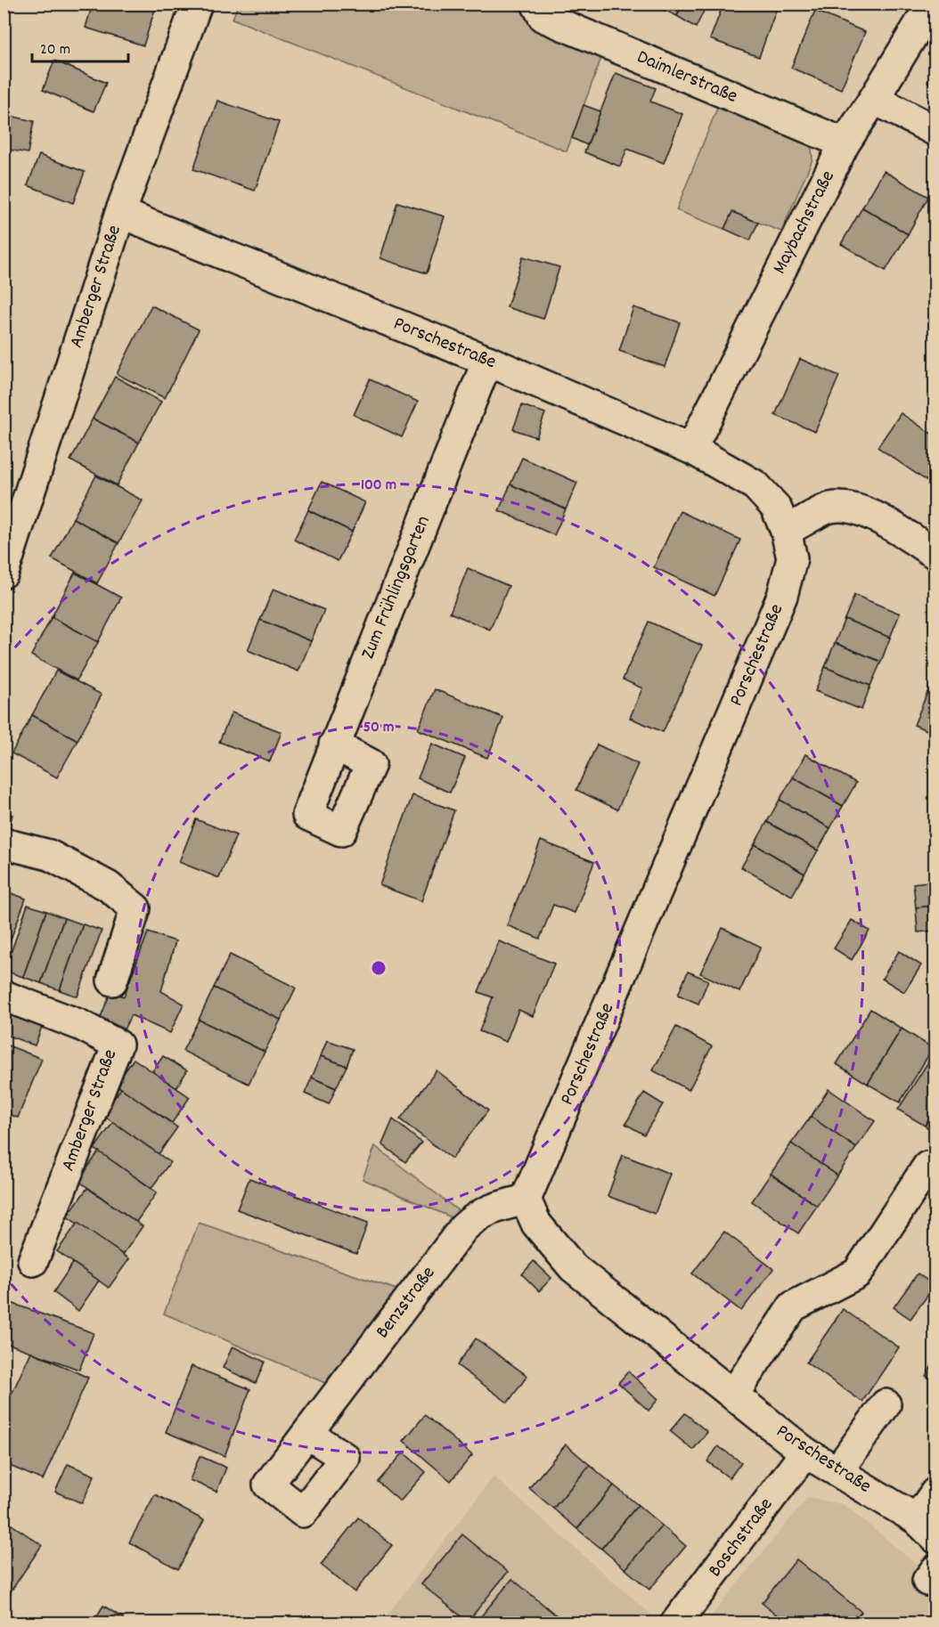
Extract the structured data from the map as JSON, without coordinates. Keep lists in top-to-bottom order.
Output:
{
  "streets": {
    "street": [
      "Daimlerstraße",
      "Maybachstraße",
      "Amberger Straße",
      "Porschestraße",
      "Zum Frühlingsgarten",
      "Benzstraße",
      "Boschstraße"
    ]
  },
  "crossings": [
    ["Daimlerstraße", "Maybachstraße"],
    ["Maybachstraße", "Porschestraße"],
    ["Amberger Straße", "Porschestraße"],
    ["Porschestraße", "Zum Frühlingsgarten"],
    ["Porschestraße", "Benzstraße"],
    ["Porschestraße", "Boschstraße"]
  ],
  "scale_bar": "20 m",
  "rings": ["100 m", "50 m"]
}
